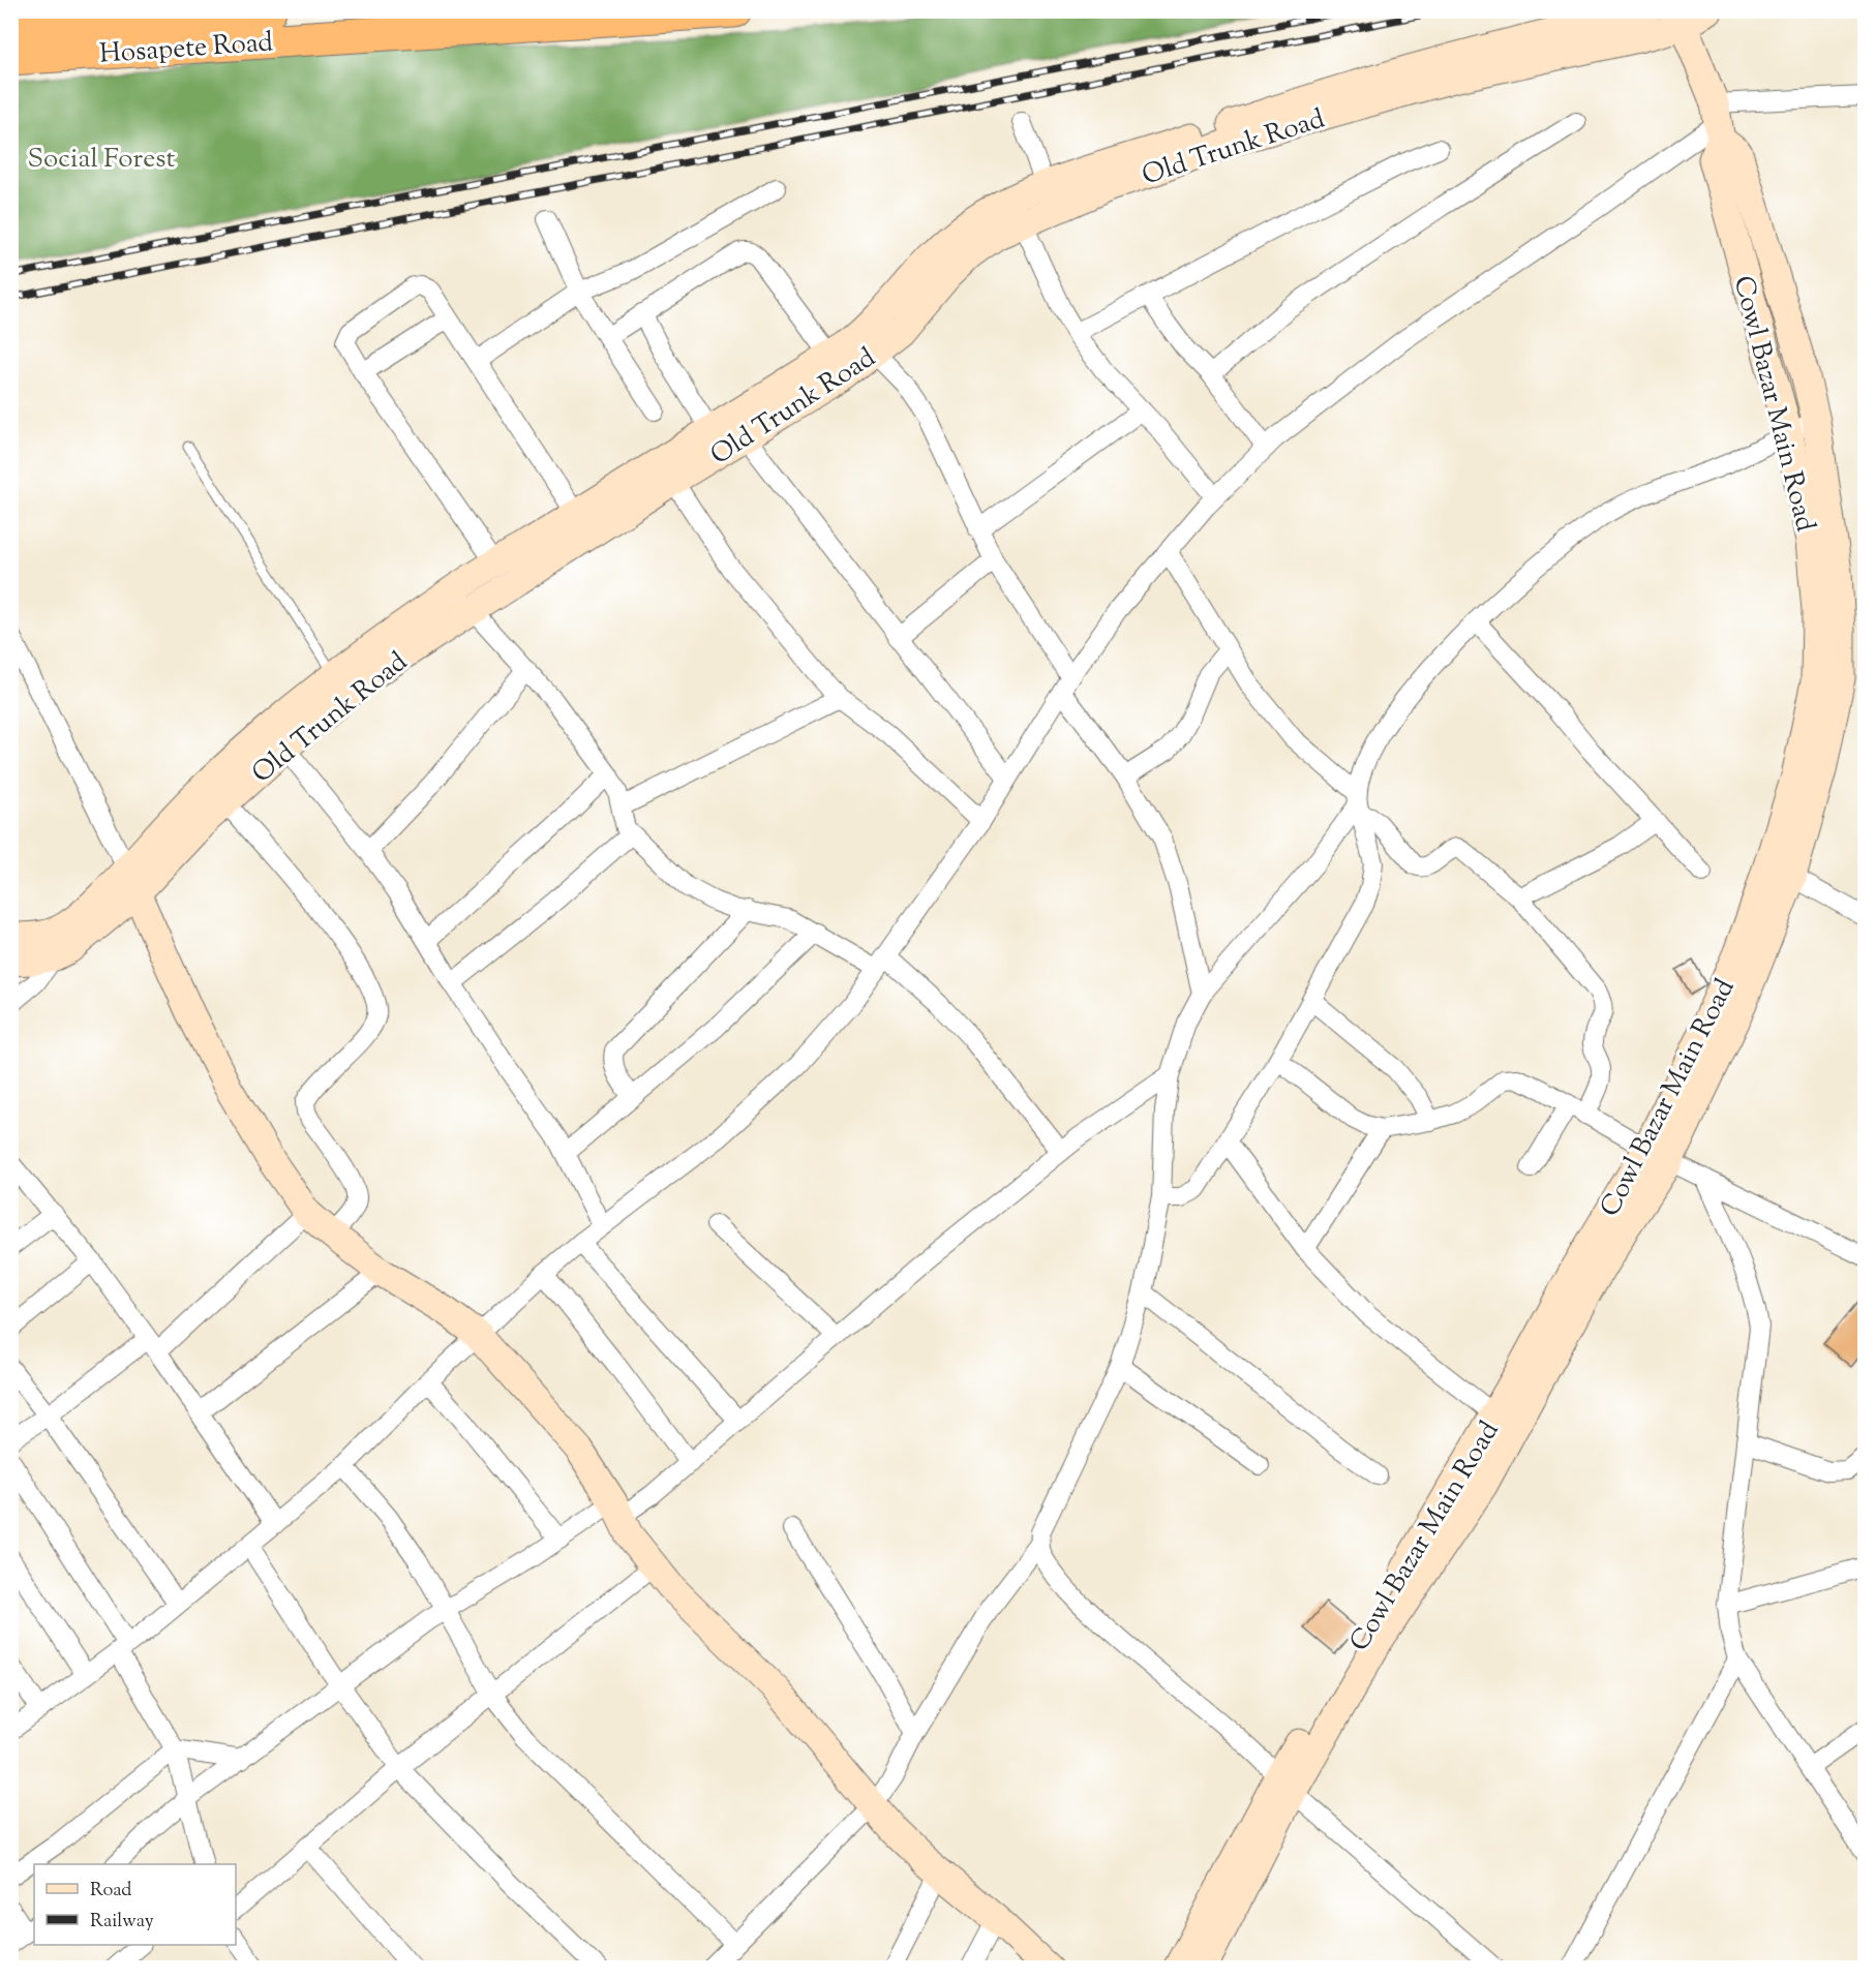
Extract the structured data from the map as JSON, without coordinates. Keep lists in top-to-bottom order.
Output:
{
  "streets": {
    "highway": ["Hosapete Road"],
    "street": ["Old Trunk Road", "Cowl Bazar Main Road"]
  },
  "parks": ["Social Forest"],
  "legend": ["Road", "Railway"]
}
